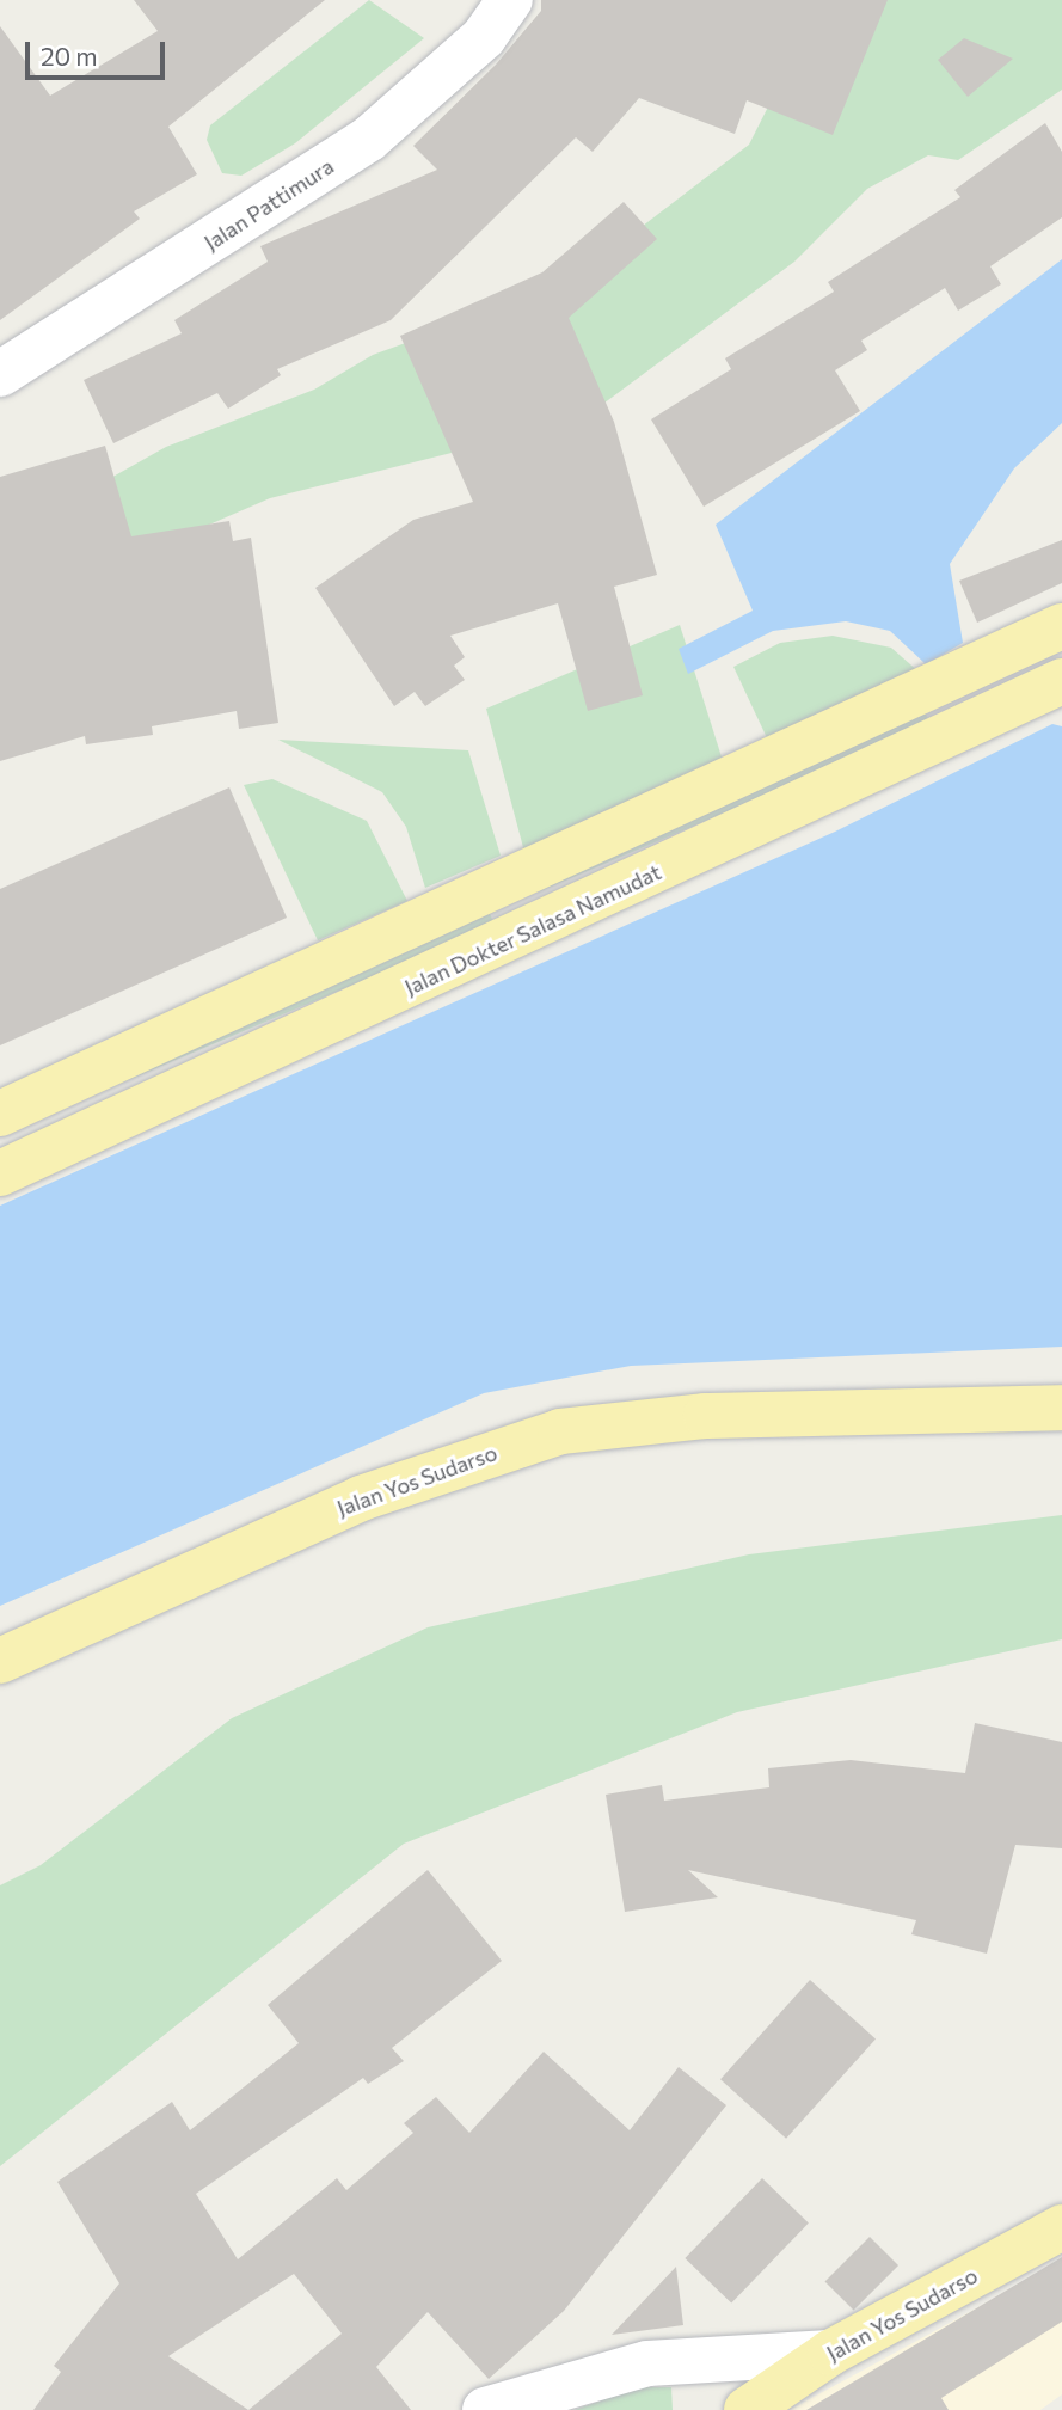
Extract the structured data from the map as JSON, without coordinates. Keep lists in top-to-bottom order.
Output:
{
  "streets": {
    "main road": ["Jalan Pattimura", "Jalan Dokter Salasa Namudat", "Jalan Yos Sudarso"]
  },
  "scale_bar": "20 m"
}
